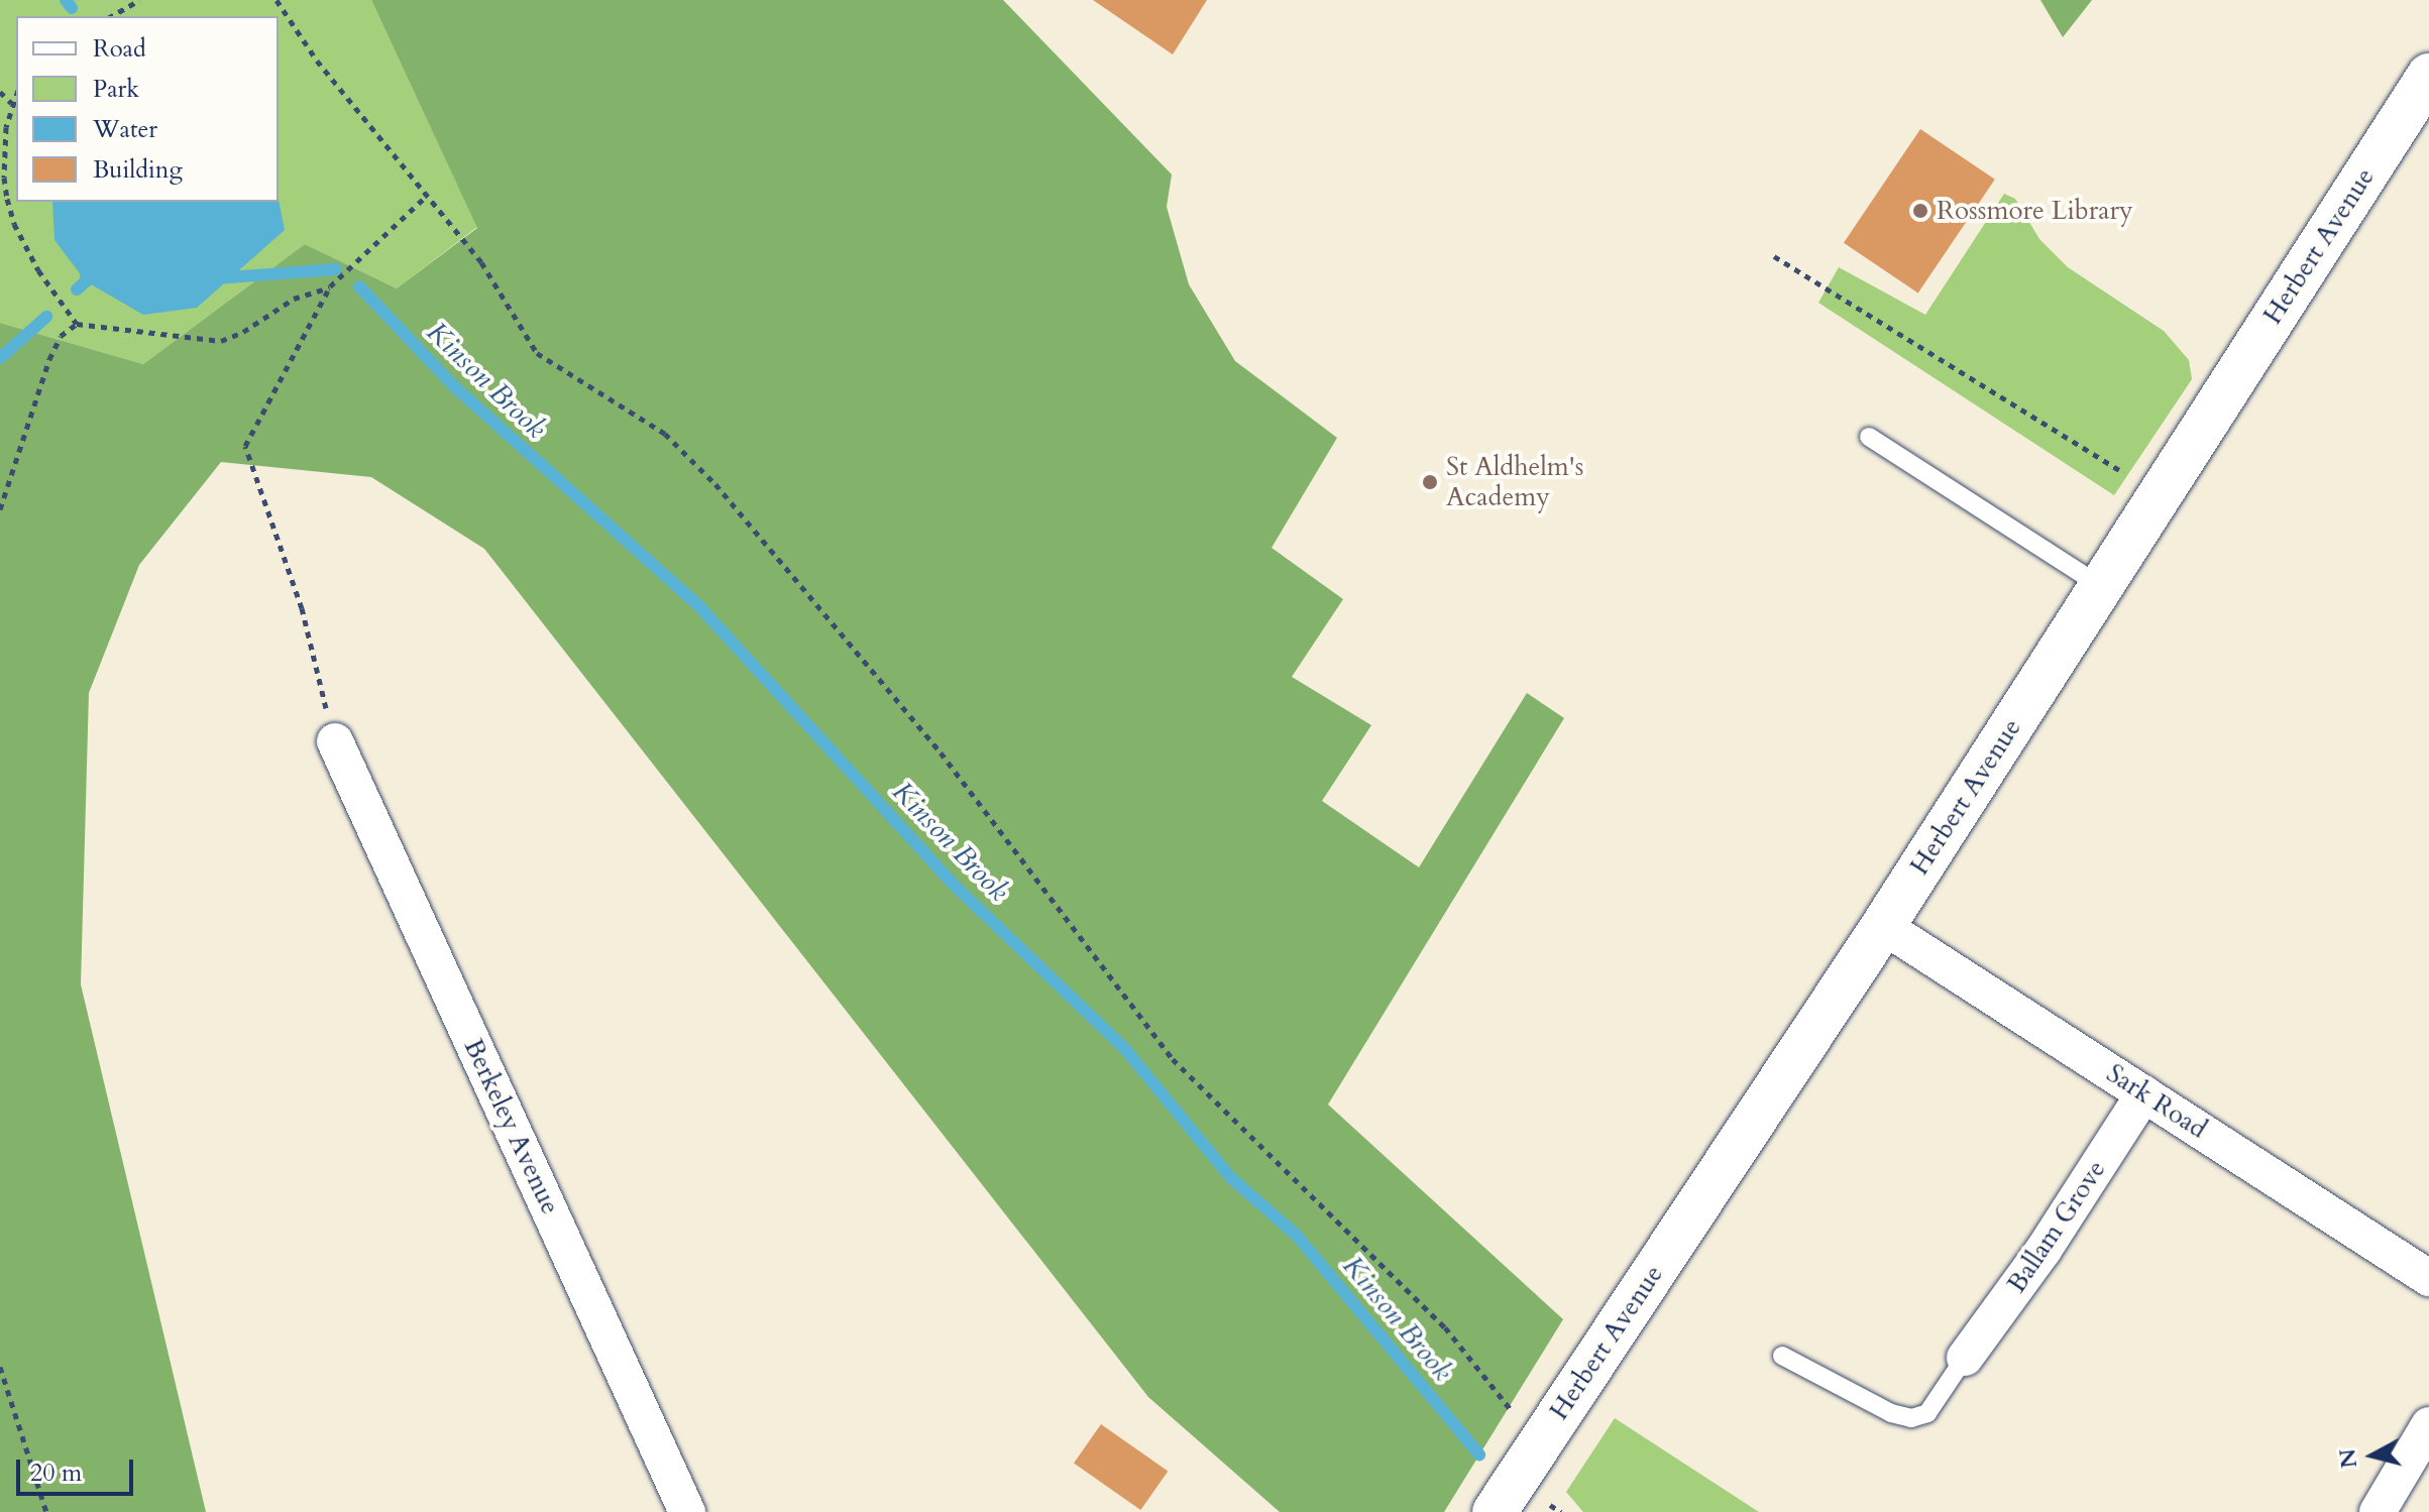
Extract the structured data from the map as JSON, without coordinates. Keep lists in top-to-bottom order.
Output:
{
  "streets": {
    "street": [
      "Herbert Avenue",
      "Sark Road",
      "Berkeley Avenue",
      "Ballam Grove"
    ]
  },
  "crossings": [
    ["Herbert Avenue", "Sark Road"],
    ["Sark Road", "Ballam Grove"]
  ],
  "water": ["Kinson Brook"],
  "places": ["Rossmore Library", "St Aldhelm's Academy"],
  "legend": [
    "Road",
    "Park",
    "Water",
    "Building"
  ],
  "scale_bar": "20 m",
  "north": "left"
}
